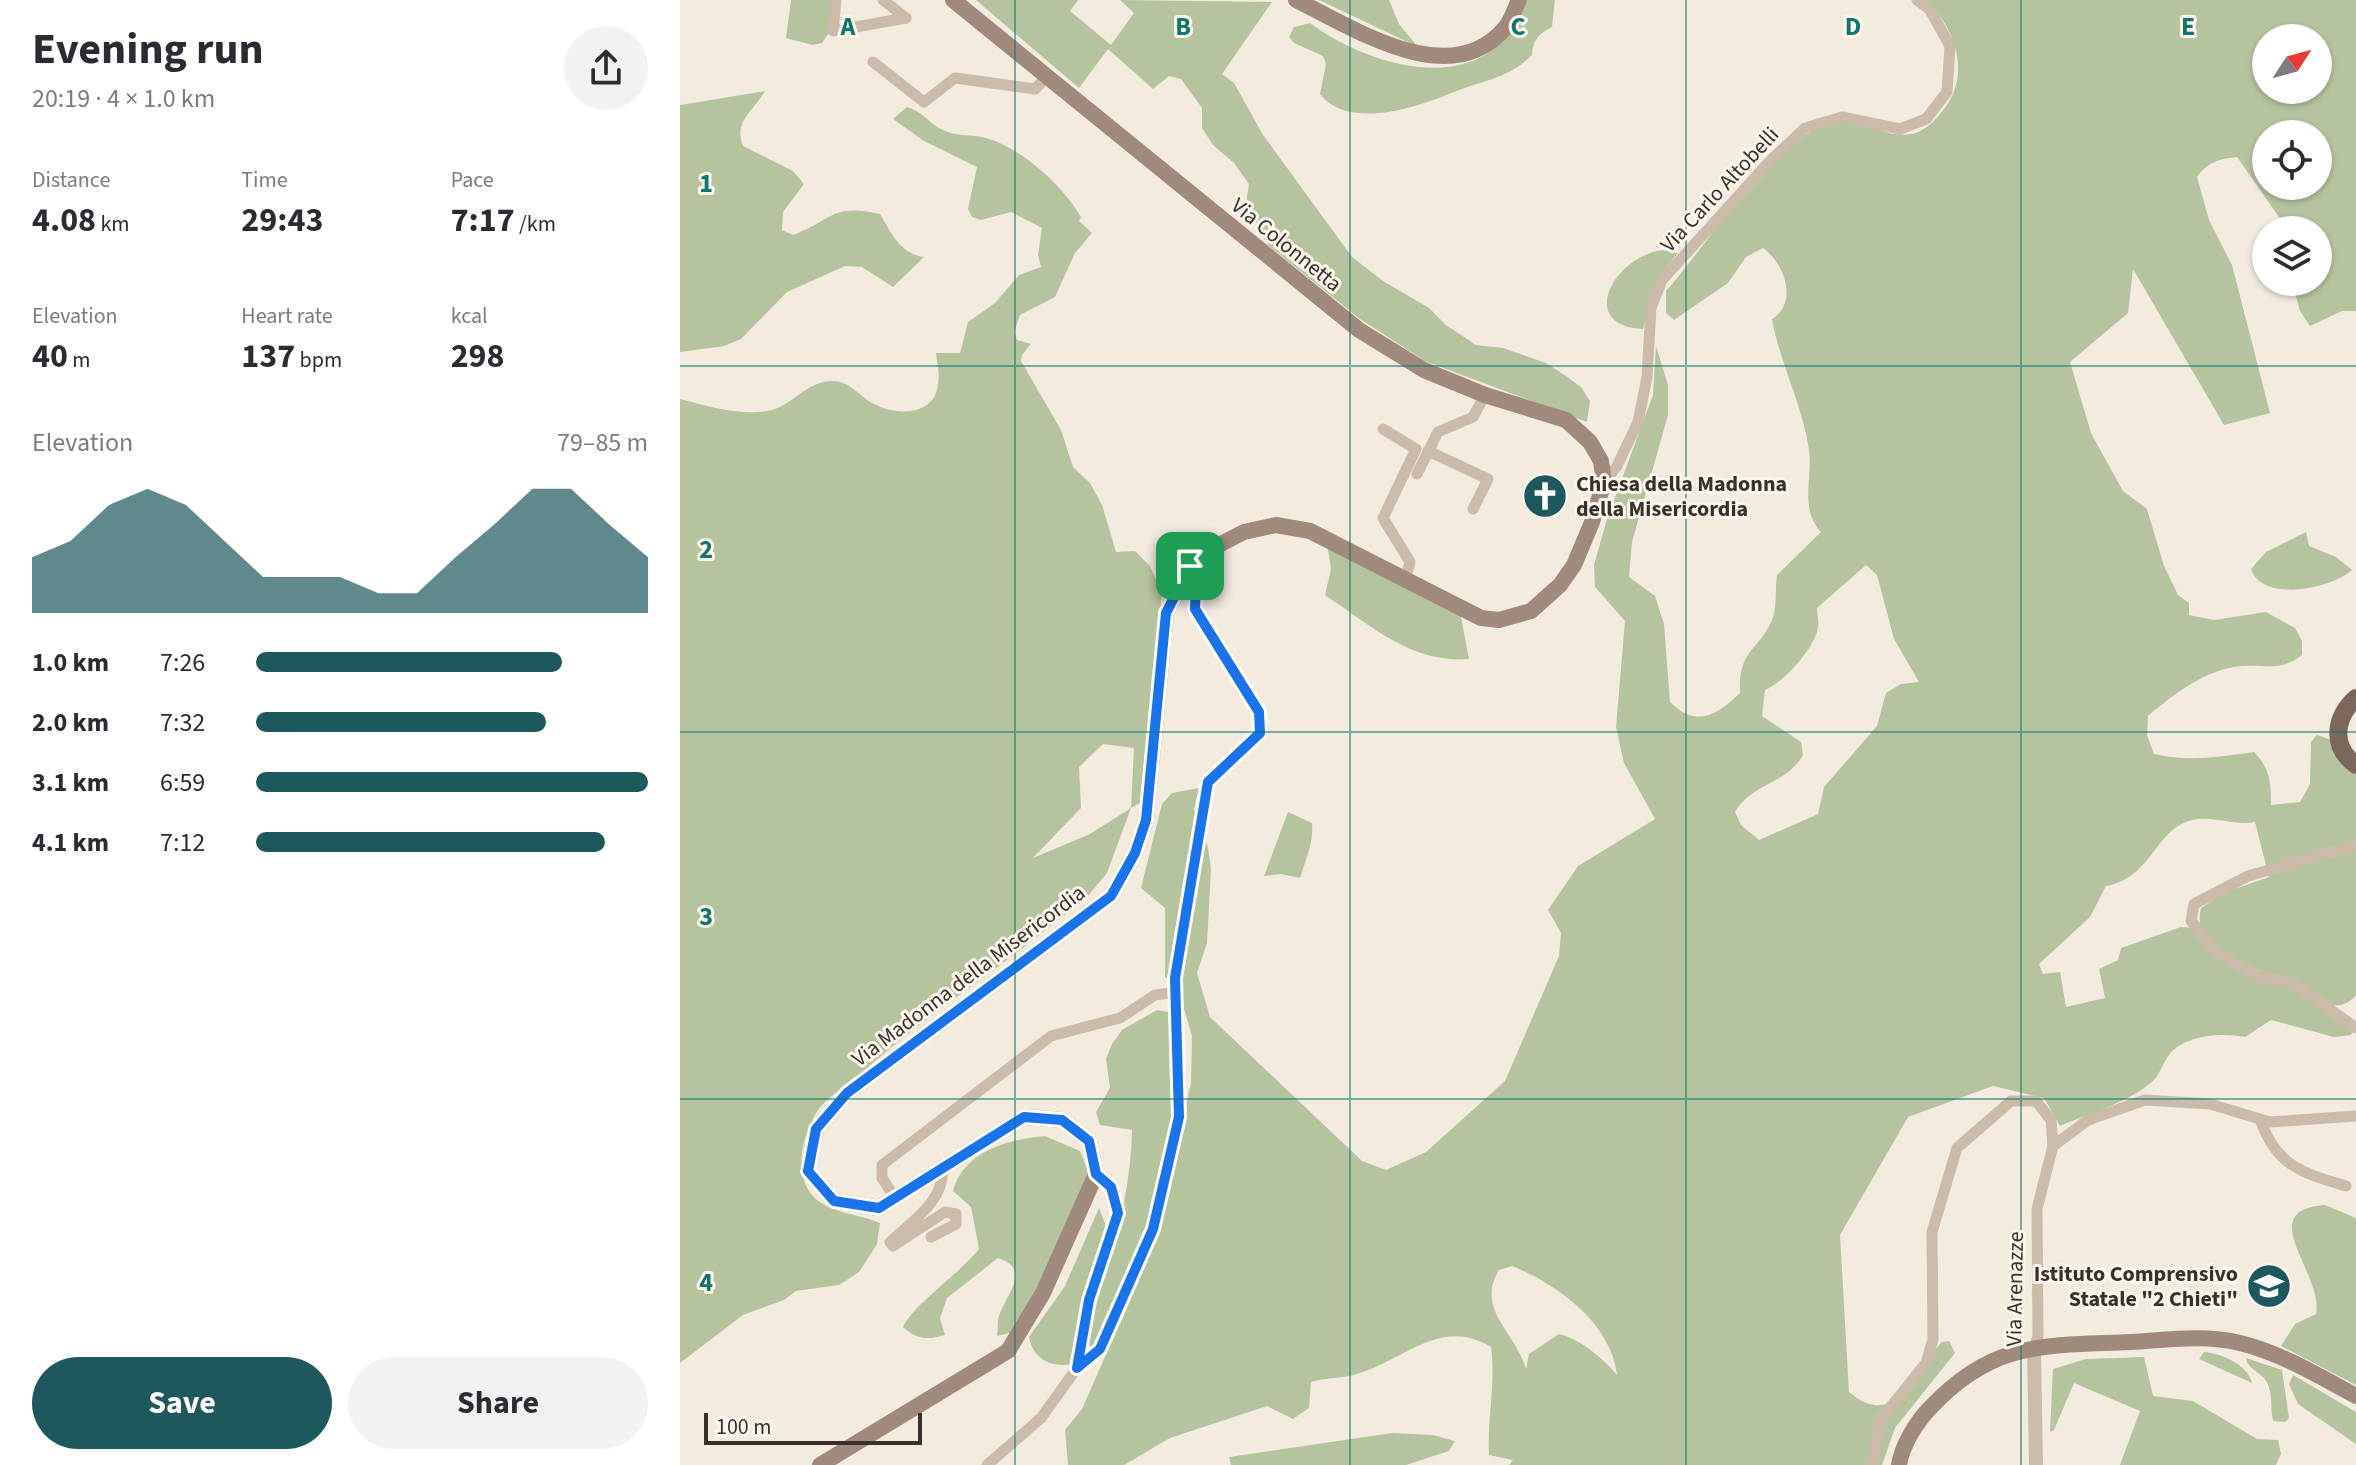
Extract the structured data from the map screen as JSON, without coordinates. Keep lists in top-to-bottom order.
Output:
{
  "streets": {
    "main road": ["Via Colonnetta", "Via Madonna della Misericordia"],
    "street": ["Via Carlo Altobelli", "Via Arenazze"]
  },
  "crossings": [
    ["Via Carlo Altobelli", "Via Colonnetta"],
    ["Via Carlo Altobelli", "Via Madonna della Misericordia"],
    ["Via Colonnetta", "Via Madonna della Misericordia"]
  ],
  "places": {
    "church": ["Chiesa della Madonna della Misericordia"],
    "school or university": ["Istituto Comprensivo Statale \"2 Chieti\""]
  },
  "scale_bar": "100 m",
  "north": "top right",
  "page": {
    "heading": ["Evening run", "20:19 · 4 × 1.0 km"],
    "stats": [
      ["Distance", "4.08 km"],
      ["Time", "29:43"],
      ["Pace", "7:17 /km"],
      ["Elevation", "40 m"],
      ["Heart rate", "137 bpm"],
      ["kcal", "298"]
    ],
    "chart": ["Elevation", "79–85 m"],
    "list": [
      {
        "name": "1.0 km",
        "note": "7:26"
      },
      {
        "name": "2.0 km",
        "note": "7:32"
      },
      {
        "name": "3.1 km",
        "note": "6:59"
      },
      {
        "name": "4.1 km",
        "note": "7:12"
      }
    ],
    "buttons": ["Save", "Share"],
    "scale": "100 m"
  },
  "grid": {
    "columns": [
      "A",
      "B",
      "C",
      "D",
      "E"
    ],
    "rows": [
      "1",
      "2",
      "3",
      "4"
    ]
  }
}
